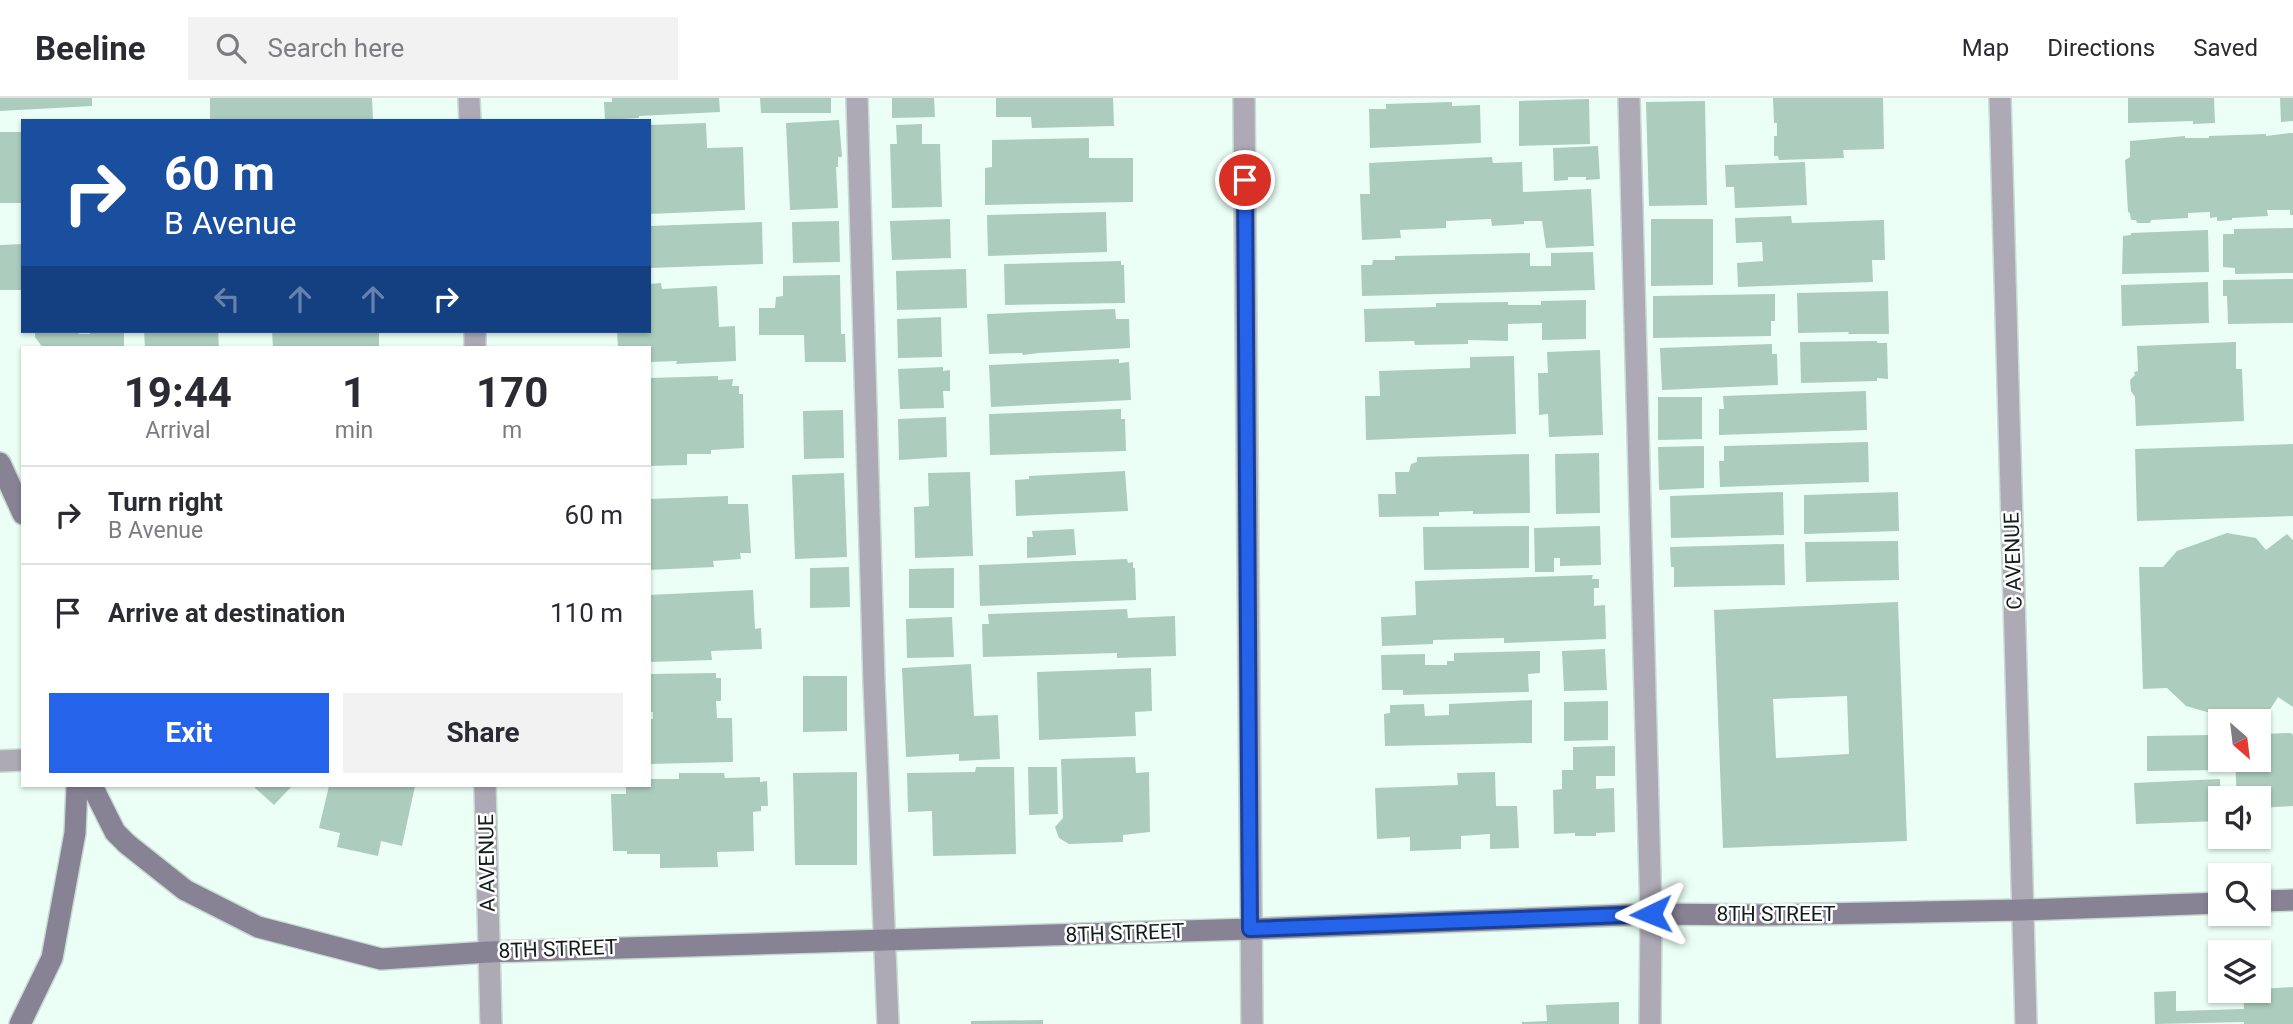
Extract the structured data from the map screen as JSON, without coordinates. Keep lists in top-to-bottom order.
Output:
{
  "streets": {
    "street": ["C AVENUE", "A AVENUE", "8TH STREET"]
  },
  "crossings": [
    ["C AVENUE", "8TH STREET"],
    ["A AVENUE", "8TH STREET"]
  ],
  "north": "bottom right",
  "page": {
    "header": "Beeline",
    "search": "Search here",
    "nav": ["Map", "Directions", "Saved"],
    "turn": ["60 m", "B Avenue"],
    "eta": [
      "19:44",
      "Arrival",
      "1",
      "min",
      "170",
      "m"
    ],
    "list": [
      {
        "name": "Turn right",
        "note": "B Avenue",
        "value": "60 m"
      },
      {
        "name": "Arrive at destination",
        "value": "110 m"
      }
    ],
    "buttons": ["Exit", "Share"]
  }
}
